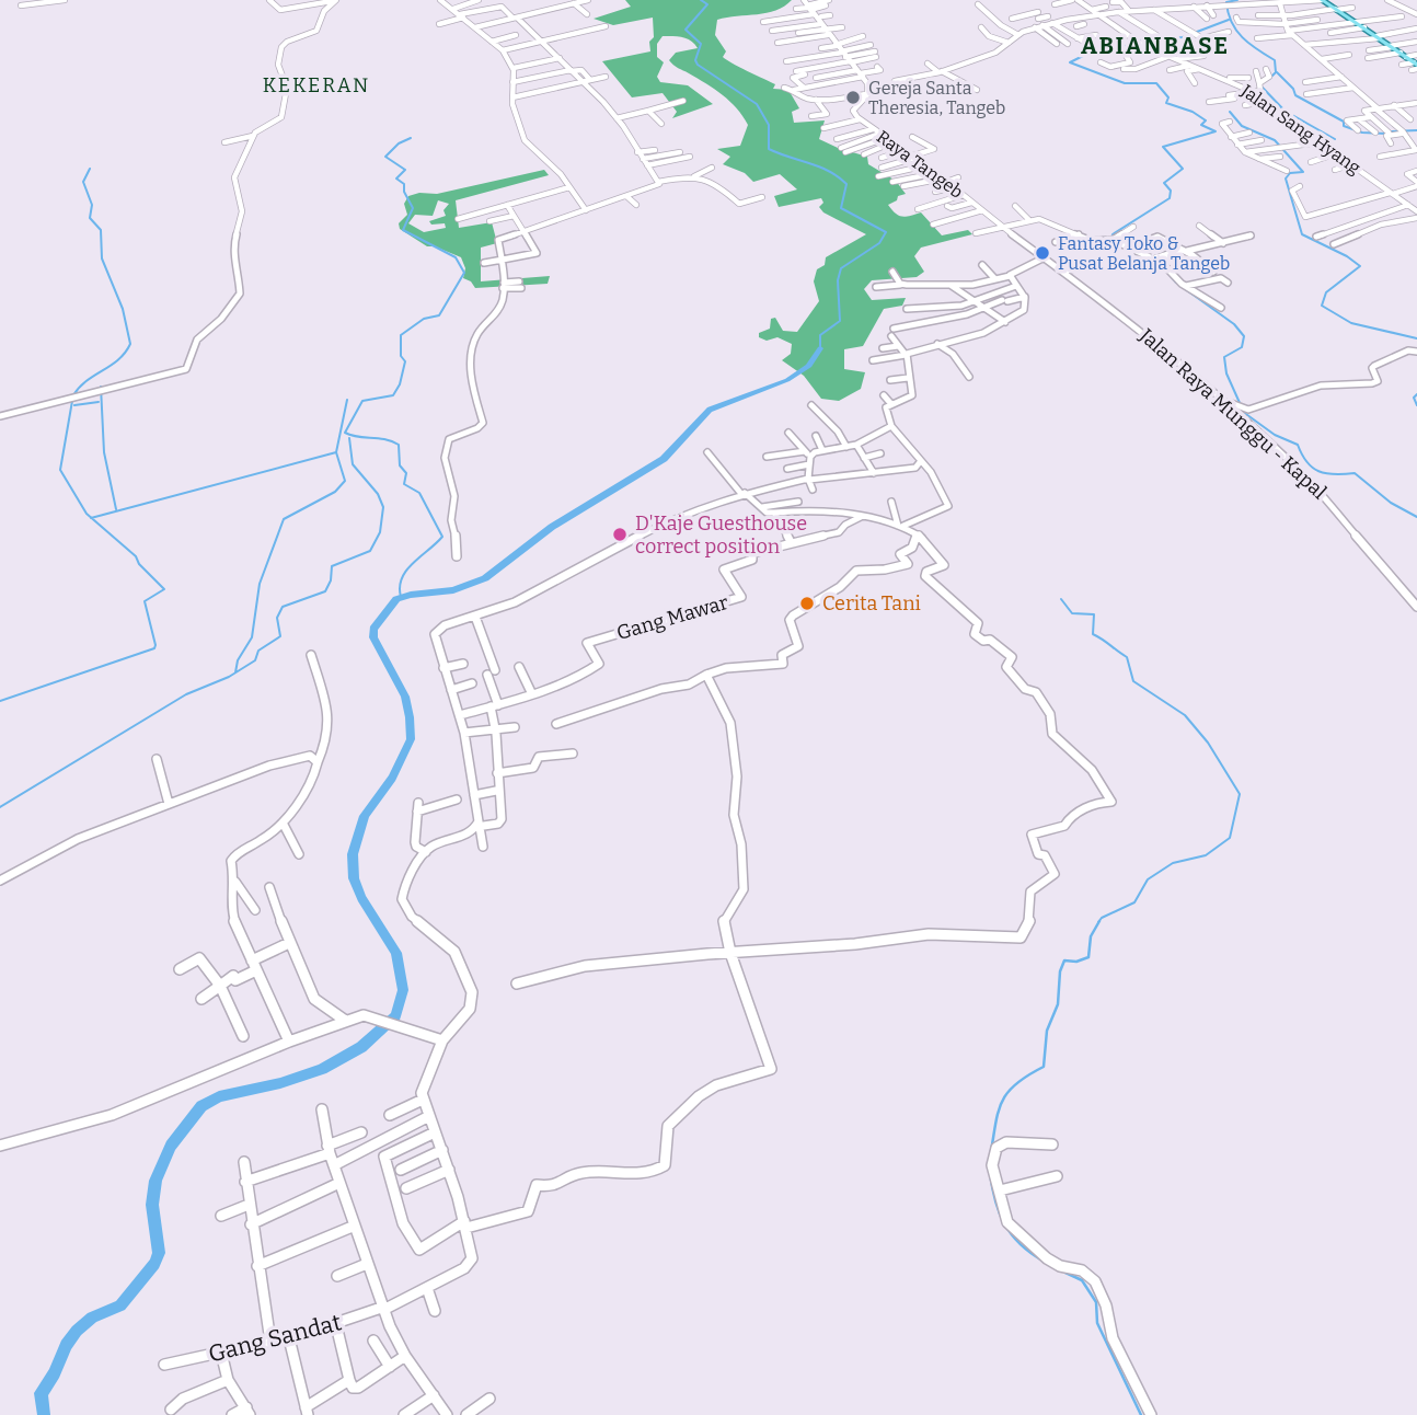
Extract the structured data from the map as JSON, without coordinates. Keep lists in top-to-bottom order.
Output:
{
  "streets": {
    "street": [
      "Jalan Sang Hyang",
      "Raya Tangeb",
      "Jalan Raya Munggu - Kapal",
      "Gang Mawar",
      "Gang Sandat"
    ]
  },
  "crossings": [
    ["Raya Tangeb", "Jalan Raya Munggu - Kapal"]
  ],
  "districts": ["ABIANBASE", "KEKERAN"],
  "places": [
    "Gereja Santa Theresia, Tangeb",
    "Fantasy Toko & Pusat Belanja Tangeb",
    "D'Kaje Guesthouse correct position",
    "Cerita Tani"
  ]
}
